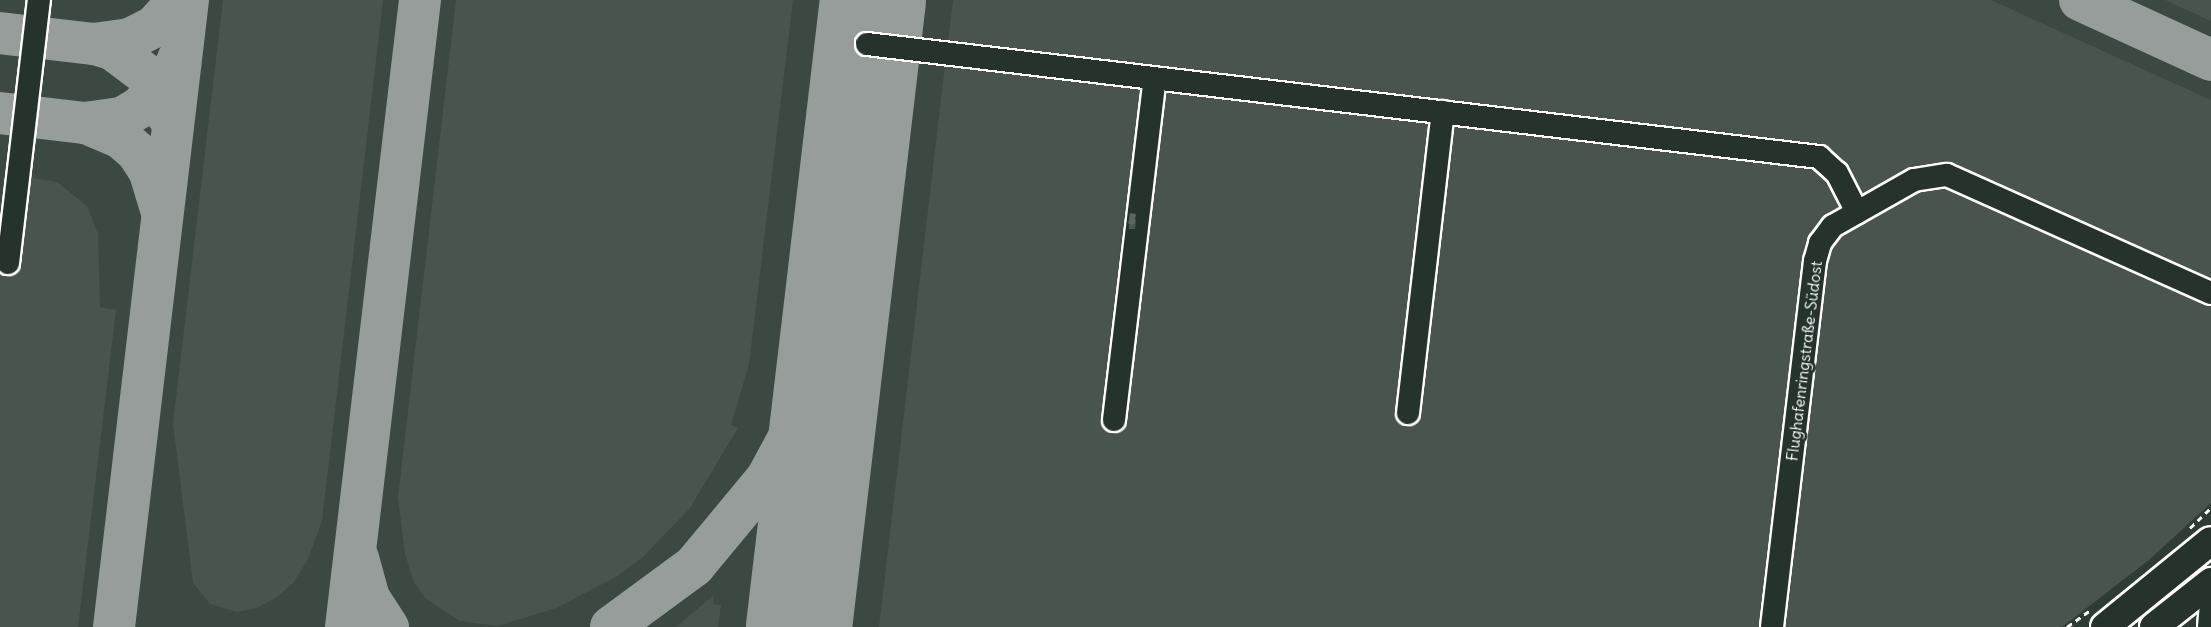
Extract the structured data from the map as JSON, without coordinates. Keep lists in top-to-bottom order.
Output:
{
  "streets": {
    "lane": ["Flughafenringstraße-Südost"]
  }
}
